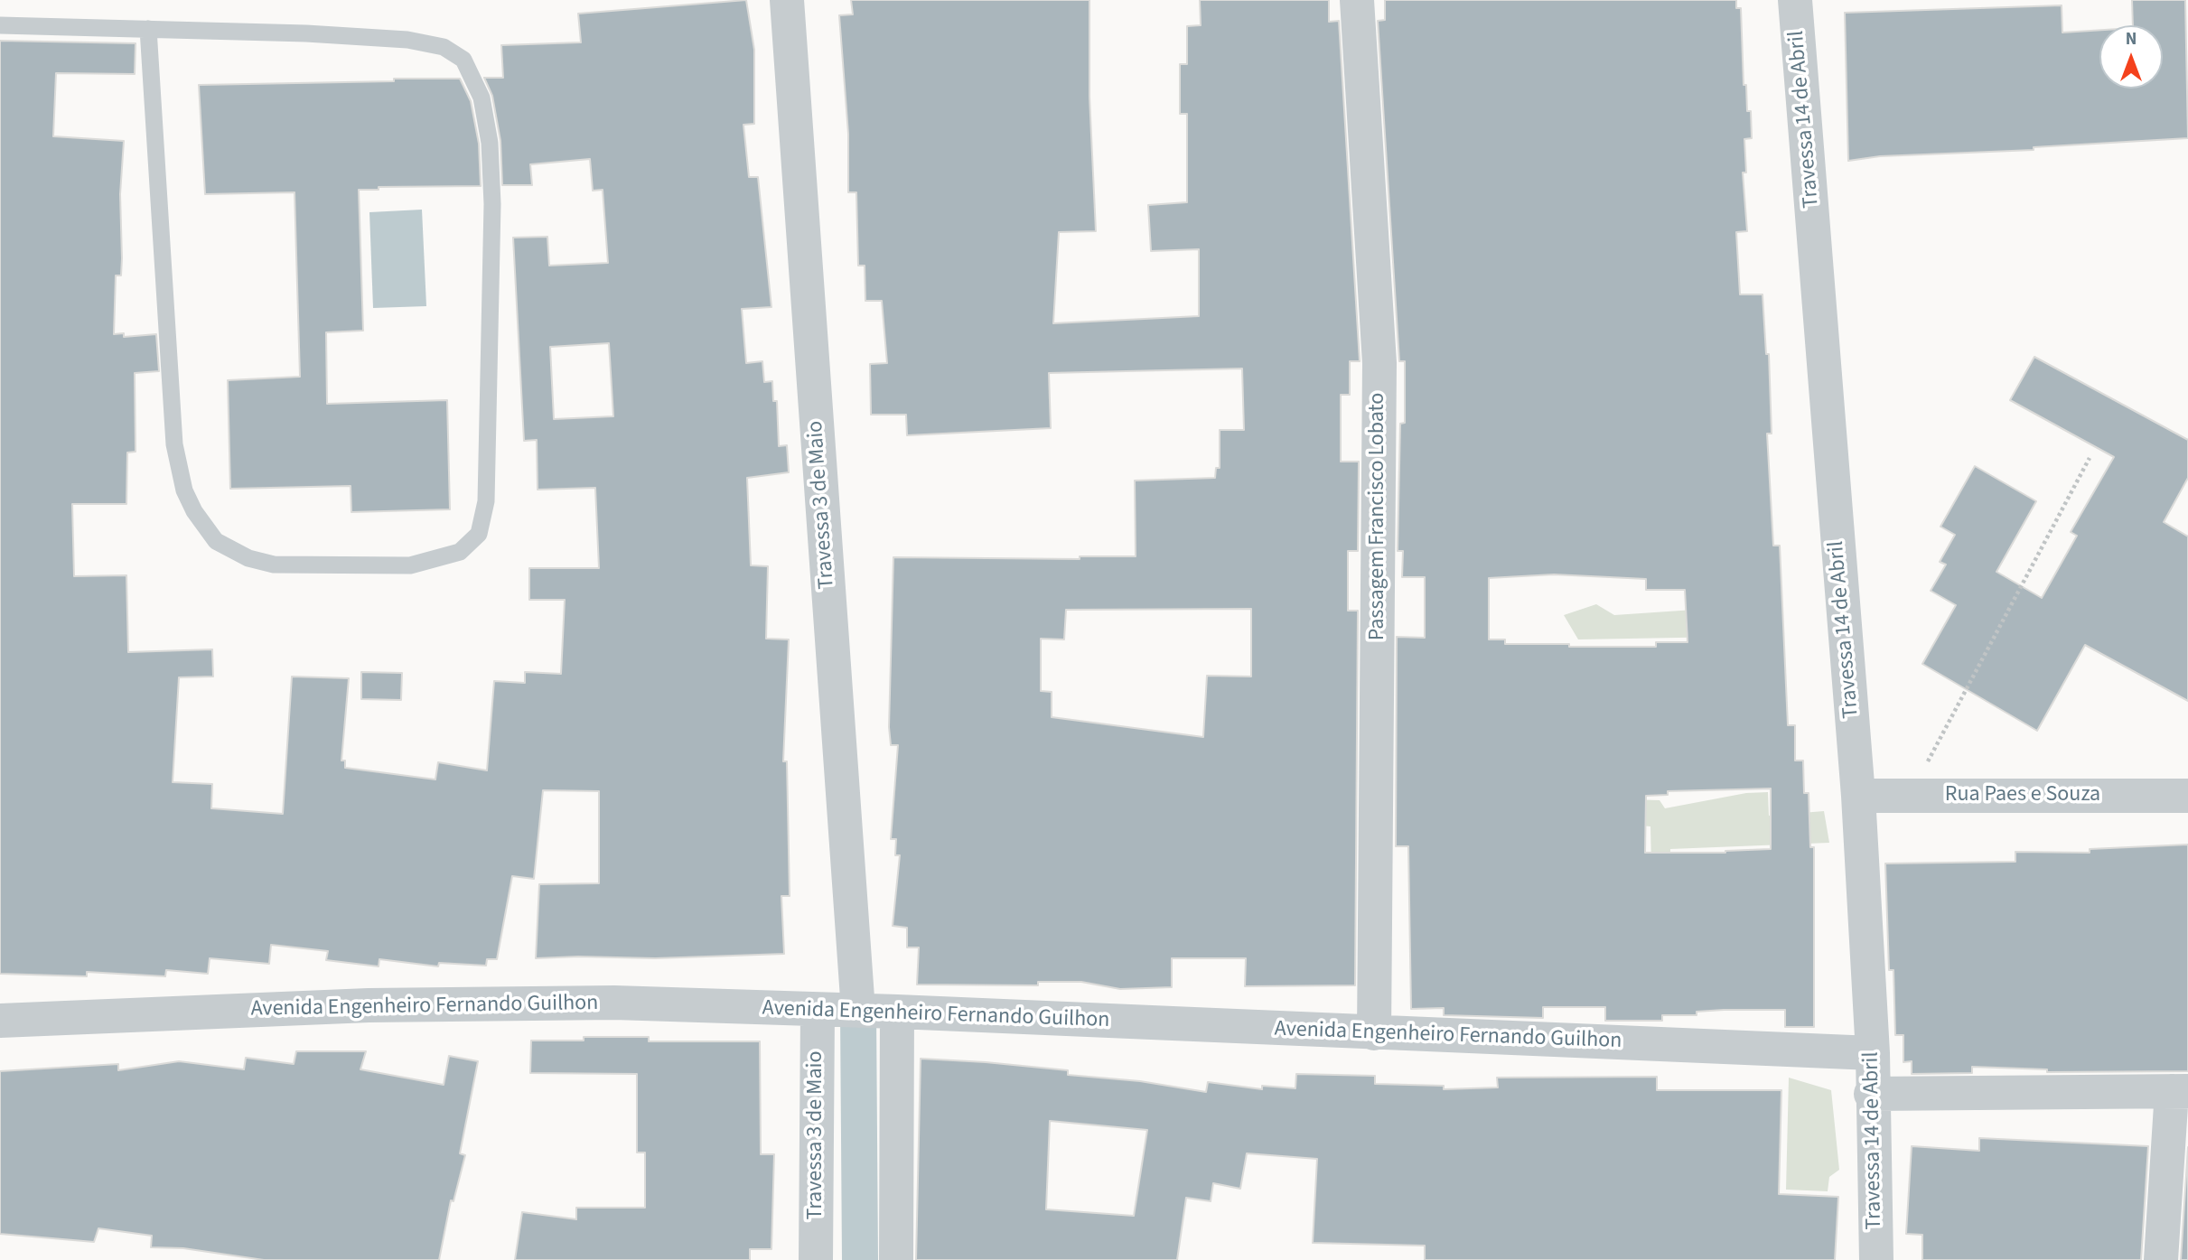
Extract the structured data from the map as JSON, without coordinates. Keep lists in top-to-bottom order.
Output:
{
  "streets": {
    "street": [
      "Travessa 14 de Abril",
      "Travessa 3 de Maio",
      "Passagem Francisco Lobato",
      "Rua Paes e Souza",
      "Avenida Engenheiro Fernando Guilhon"
    ]
  },
  "crossings": [
    ["Travessa 14 de Abril", "Rua Paes e Souza"],
    ["Travessa 14 de Abril", "Avenida Engenheiro Fernando Guilhon"],
    ["Travessa 3 de Maio", "Avenida Engenheiro Fernando Guilhon"],
    ["Passagem Francisco Lobato", "Avenida Engenheiro Fernando Guilhon"]
  ],
  "north": "top"
}
